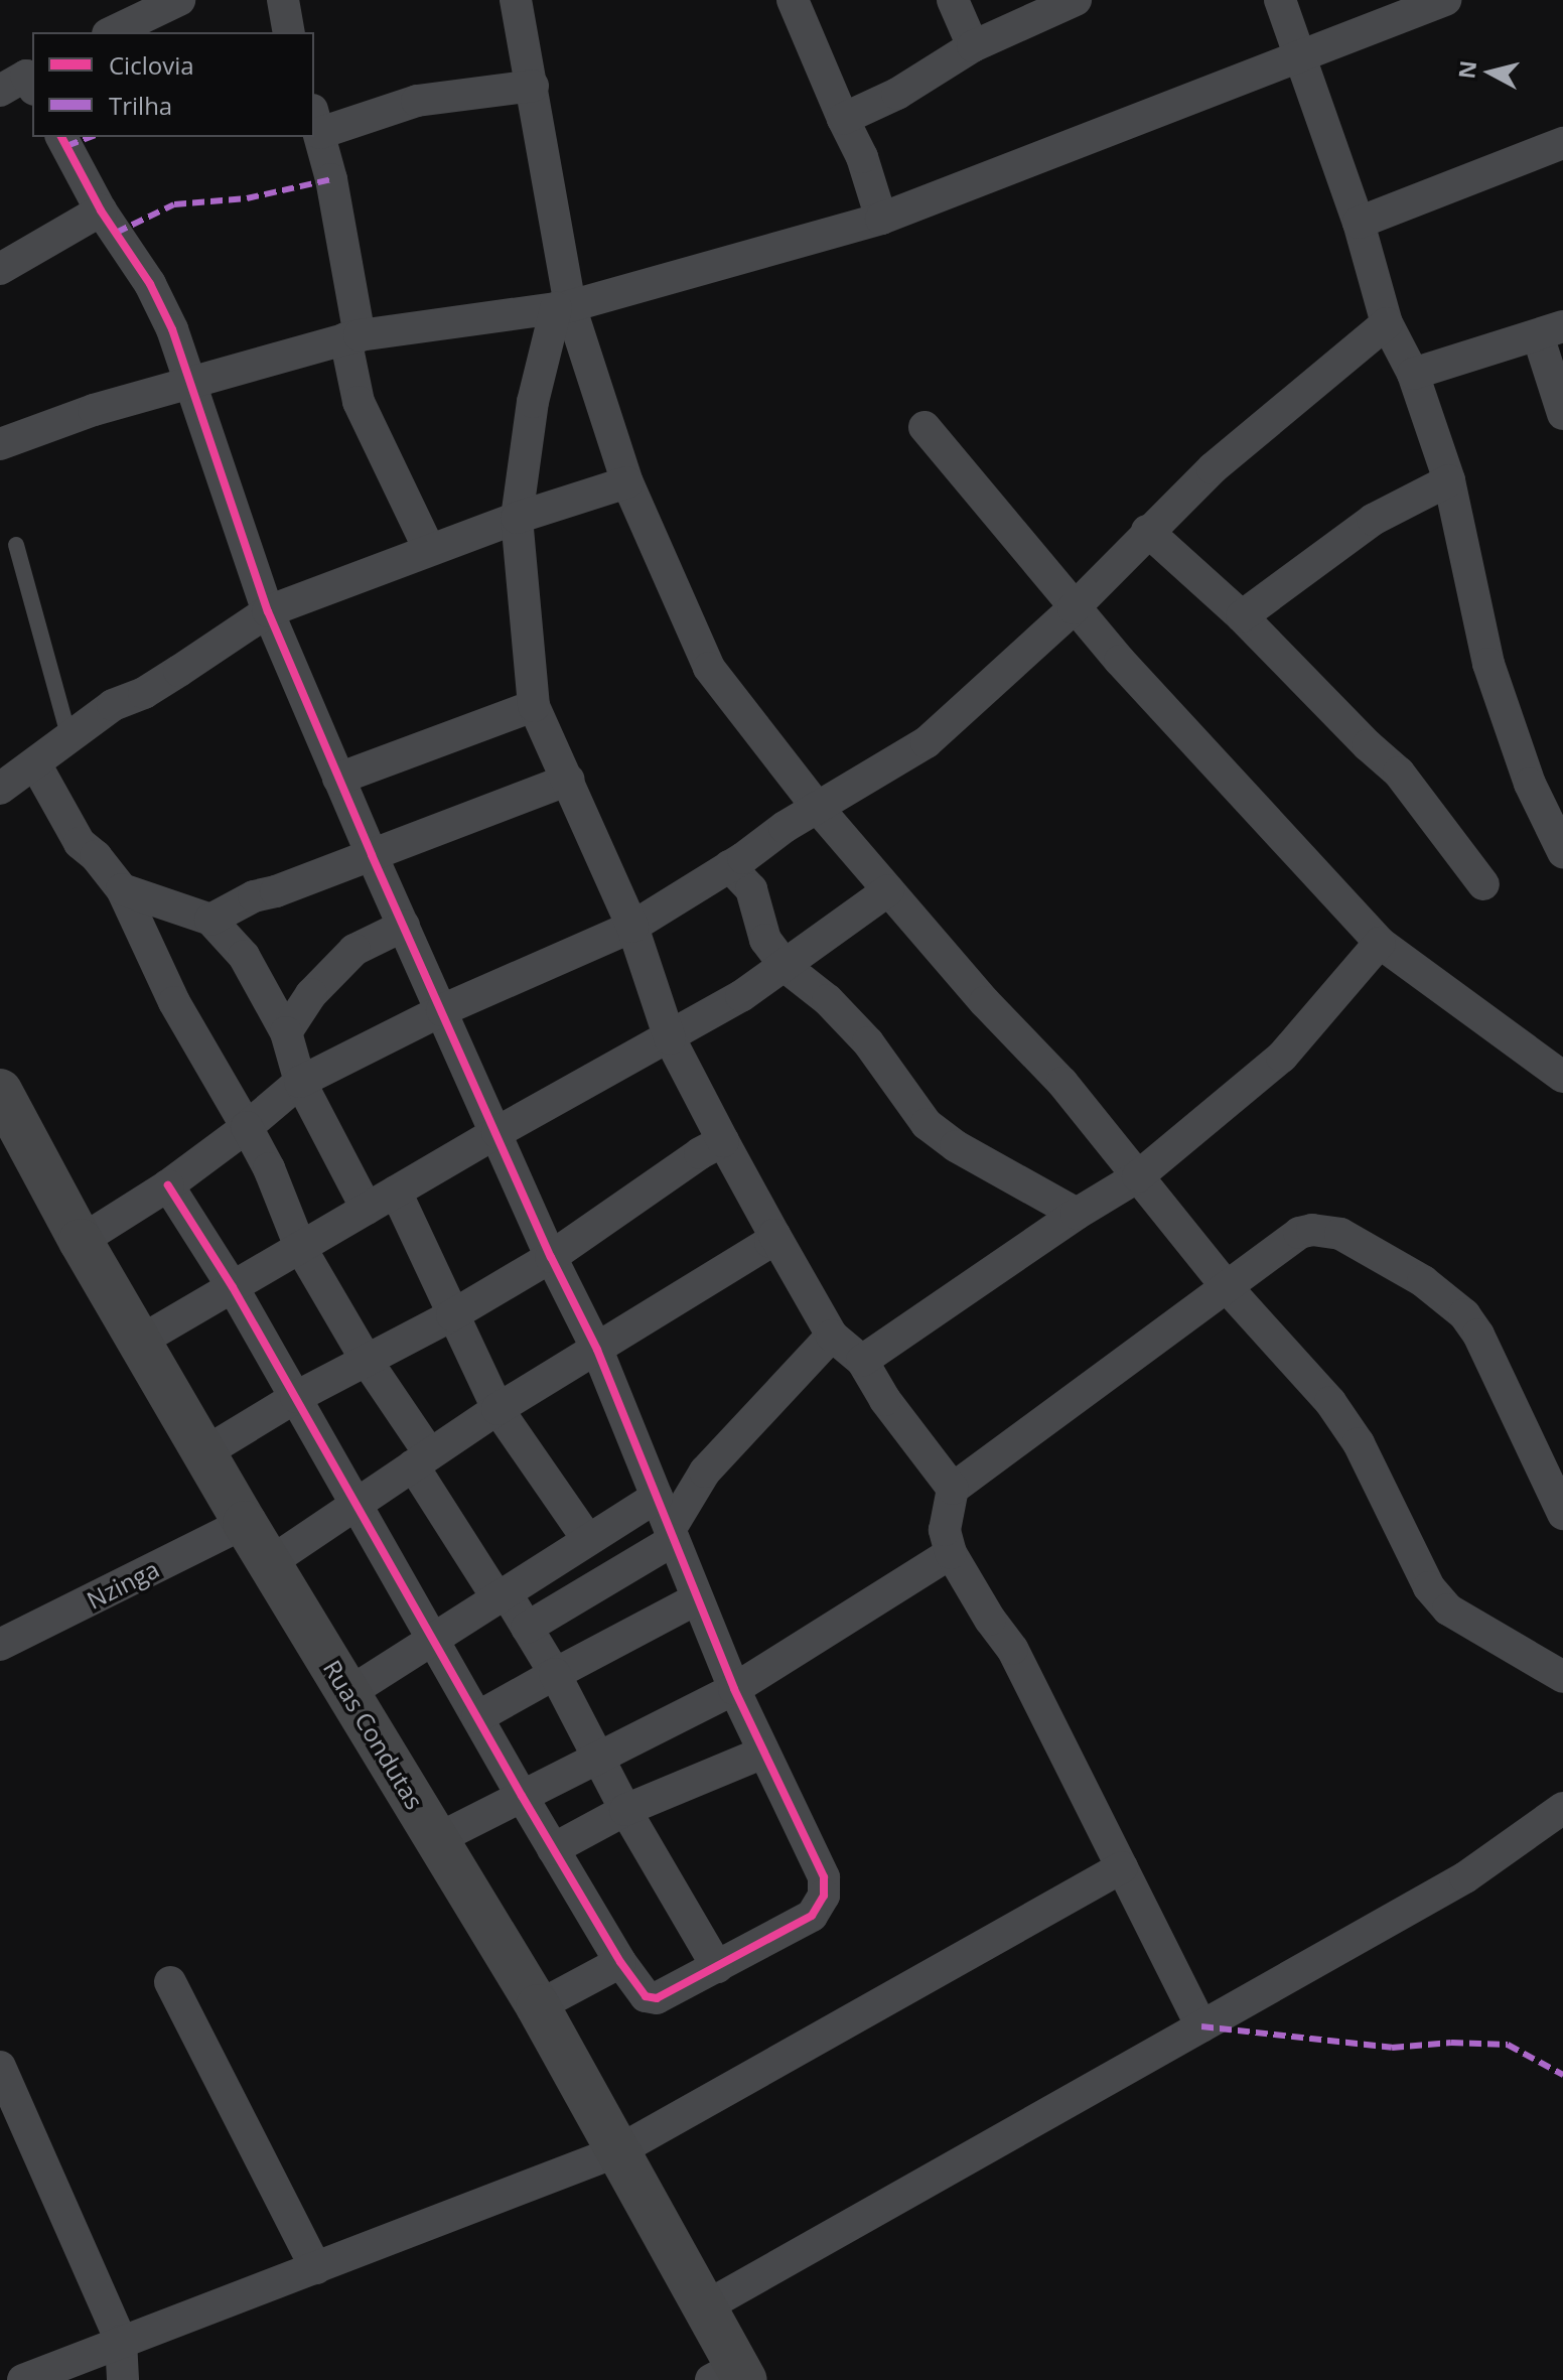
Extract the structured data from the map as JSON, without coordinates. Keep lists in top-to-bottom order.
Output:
{
  "streets": {
    "street": ["Nzinga", "Ruas Condutas"]
  },
  "crossings": [
    ["Nzinga", "Ruas Condutas"]
  ],
  "legend": ["Ciclovia", "Trilha"],
  "north": "left"
}
